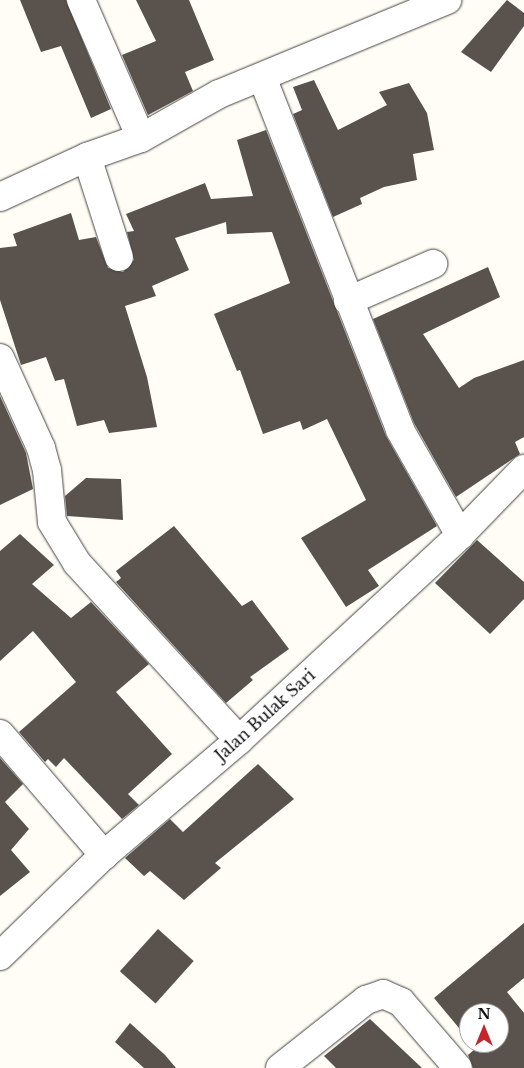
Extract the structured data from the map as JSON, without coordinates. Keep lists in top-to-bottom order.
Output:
{
  "streets": {
    "street": ["Jalan Bulak Sari"]
  },
  "north": "top"
}
